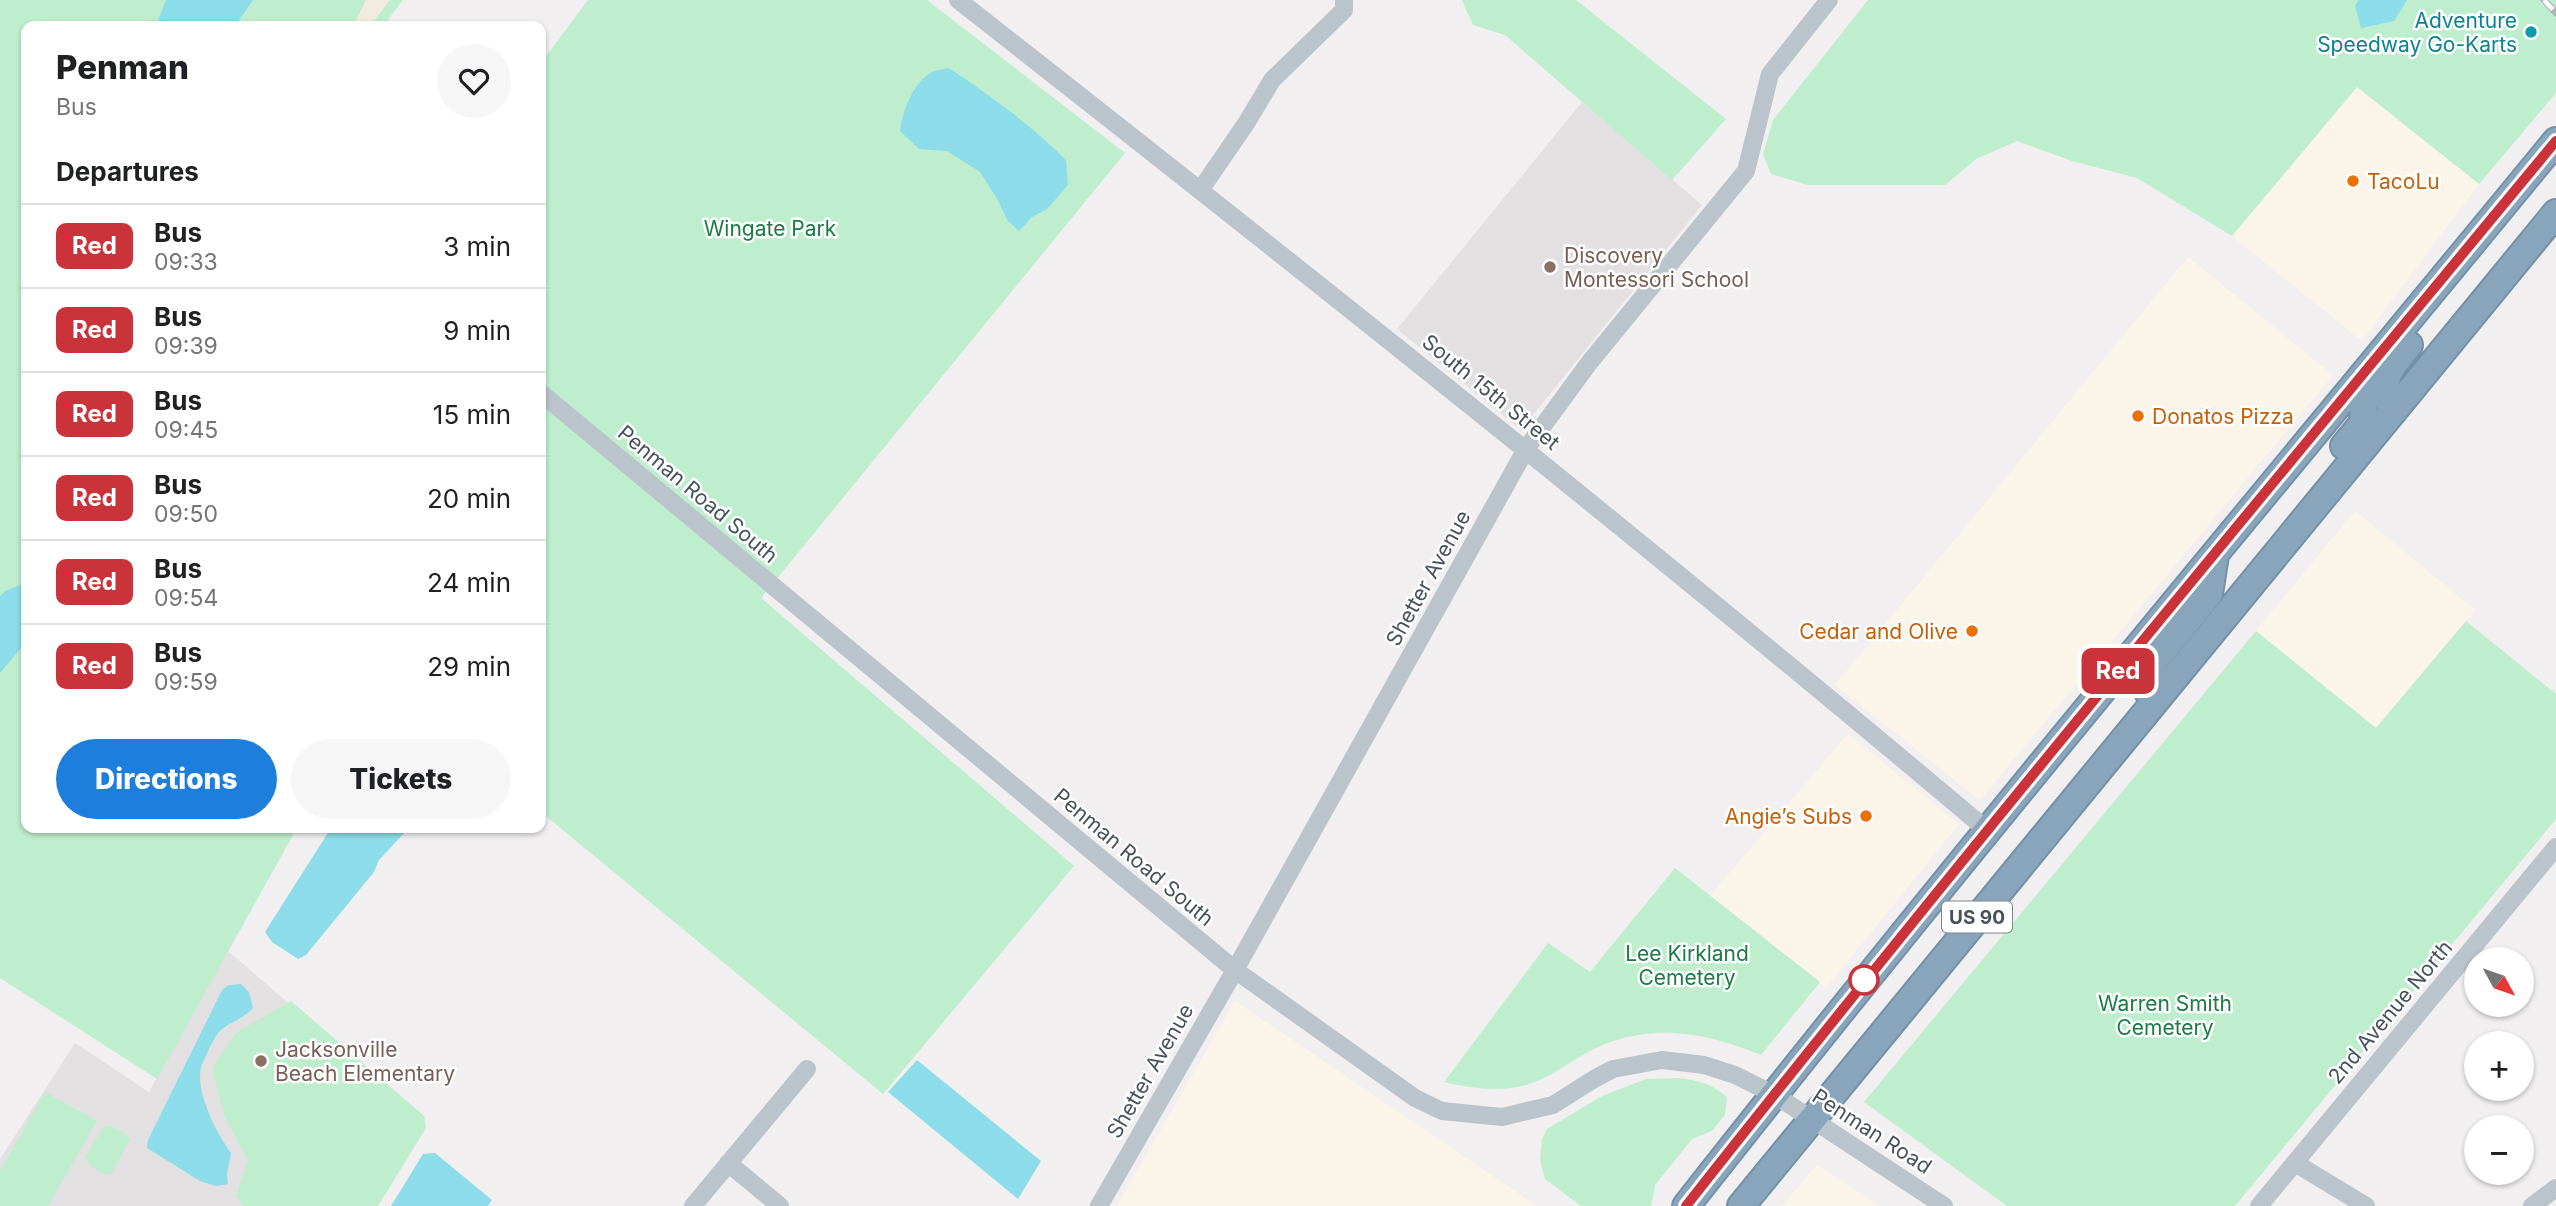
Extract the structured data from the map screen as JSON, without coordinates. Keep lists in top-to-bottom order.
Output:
{
  "streets": {
    "highway": ["US 90"],
    "street": [
      "South 15th Street",
      "Penman Road South",
      "Shetter Avenue",
      "2nd Avenue North",
      "Penman Road"
    ]
  },
  "crossings": [
    ["South 15th Street", "Shetter Avenue"],
    ["South 15th Street", "US 90"],
    ["Penman Road South", "Shetter Avenue"],
    ["Penman Road South", "US 90"],
    ["Penman Road South", "Penman Road"],
    ["US 90", "Penman Road"]
  ],
  "parks": ["Wingate Park", "Lee Kirkland Cemetery", "Warren Smith Cemetery"],
  "places": [
    "Adventure Speedway Go-Karts",
    "TacoLu",
    "Discovery Montessori School",
    "Donatos Pizza",
    "Cedar and Olive",
    "Angie’s Subs",
    "Jacksonville Beach Elementary"
  ],
  "lines": ["bus line Red"],
  "north": "bottom right",
  "page": {
    "on_map": "Red",
    "heading": [
      ["Penman", "Bus"],
      "Departures"
    ],
    "list": [
      {
        "mark": "Red",
        "name": "Bus",
        "note": "09:33",
        "value": "3 min"
      },
      {
        "mark": "Red",
        "name": "Bus",
        "note": "09:39",
        "value": "9 min"
      },
      {
        "mark": "Red",
        "name": "Bus",
        "note": "09:45",
        "value": "15 min"
      },
      {
        "mark": "Red",
        "name": "Bus",
        "note": "09:50",
        "value": "20 min"
      },
      {
        "mark": "Red",
        "name": "Bus",
        "note": "09:54",
        "value": "24 min"
      },
      {
        "mark": "Red",
        "name": "Bus",
        "note": "09:59",
        "value": "29 min"
      }
    ],
    "buttons": ["Directions", "Tickets"],
    "map_buttons": ["+", "−"]
  }
}
